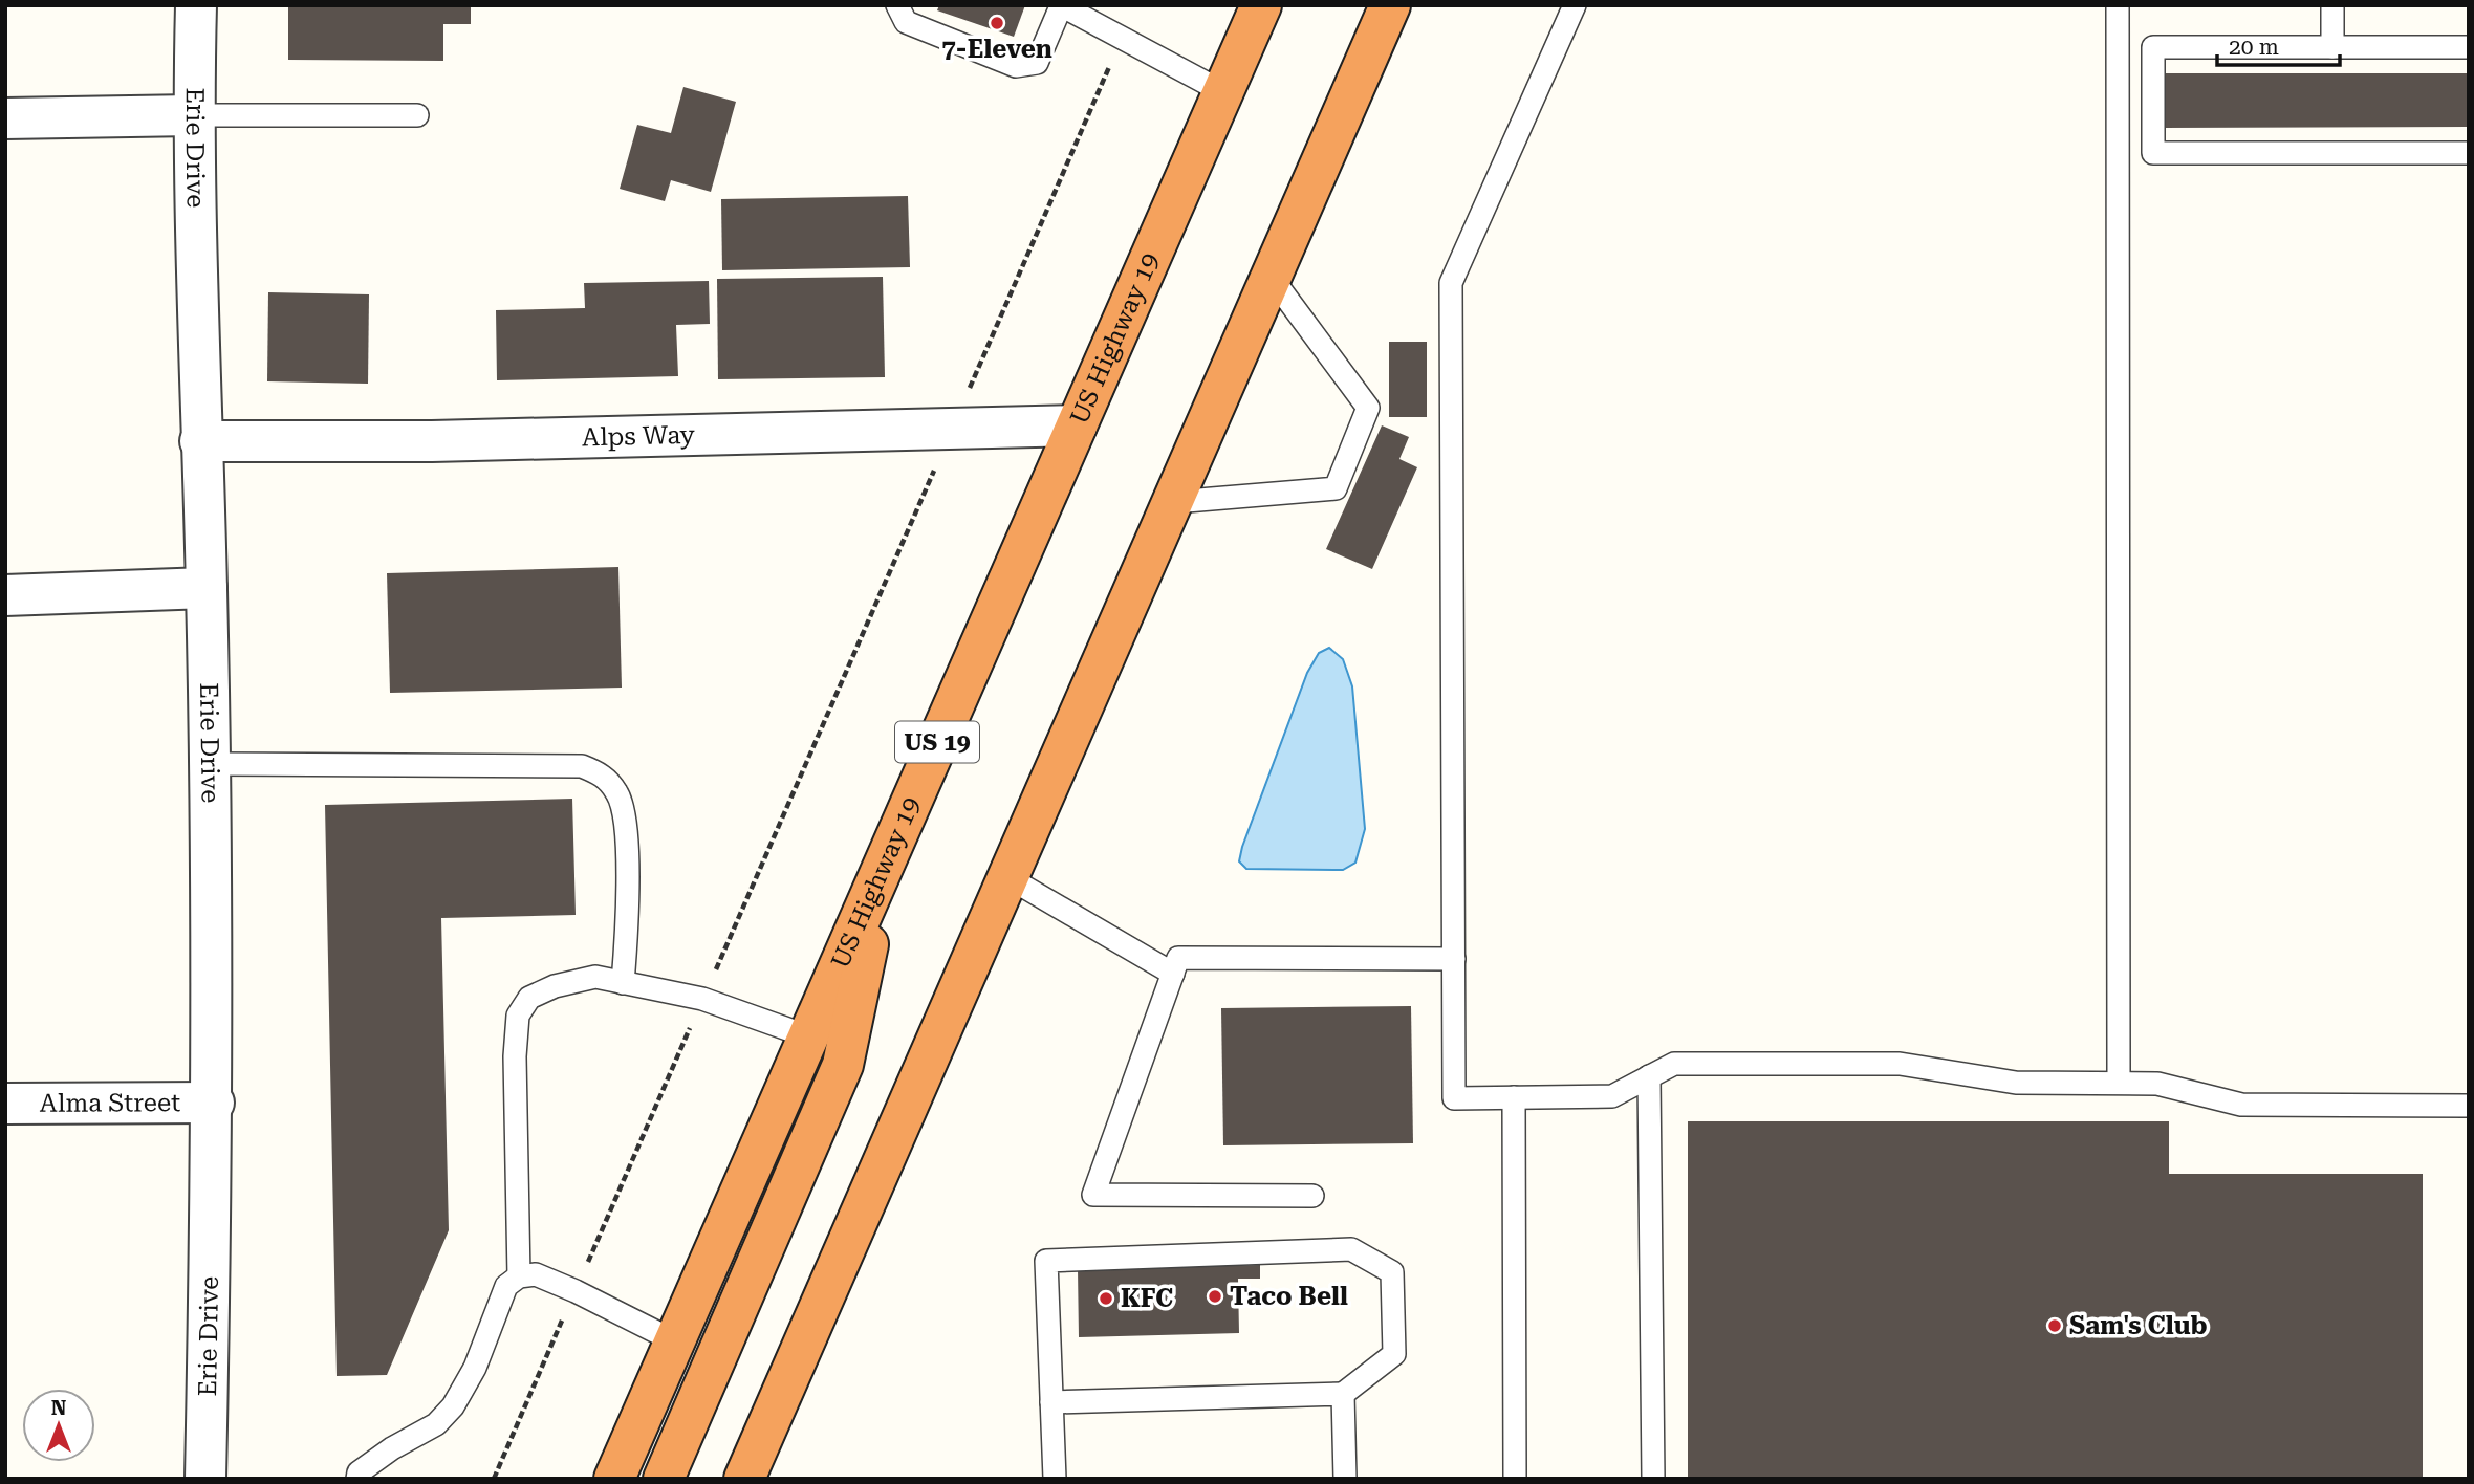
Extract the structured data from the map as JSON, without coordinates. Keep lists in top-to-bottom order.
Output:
{
  "streets": {
    "highway": ["US Highway 19", "US 19"],
    "street": ["Erie Drive", "Alps Way", "Alma Street"]
  },
  "crossings": [
    ["Erie Drive", "Alps Way"],
    ["Erie Drive", "Alma Street"],
    ["US Highway 19", "Alps Way"]
  ],
  "places": [
    "7-Eleven",
    "Taco Bell",
    "KFC",
    "Sam's Club"
  ],
  "scale_bar": "20 m",
  "north": "top"
}
